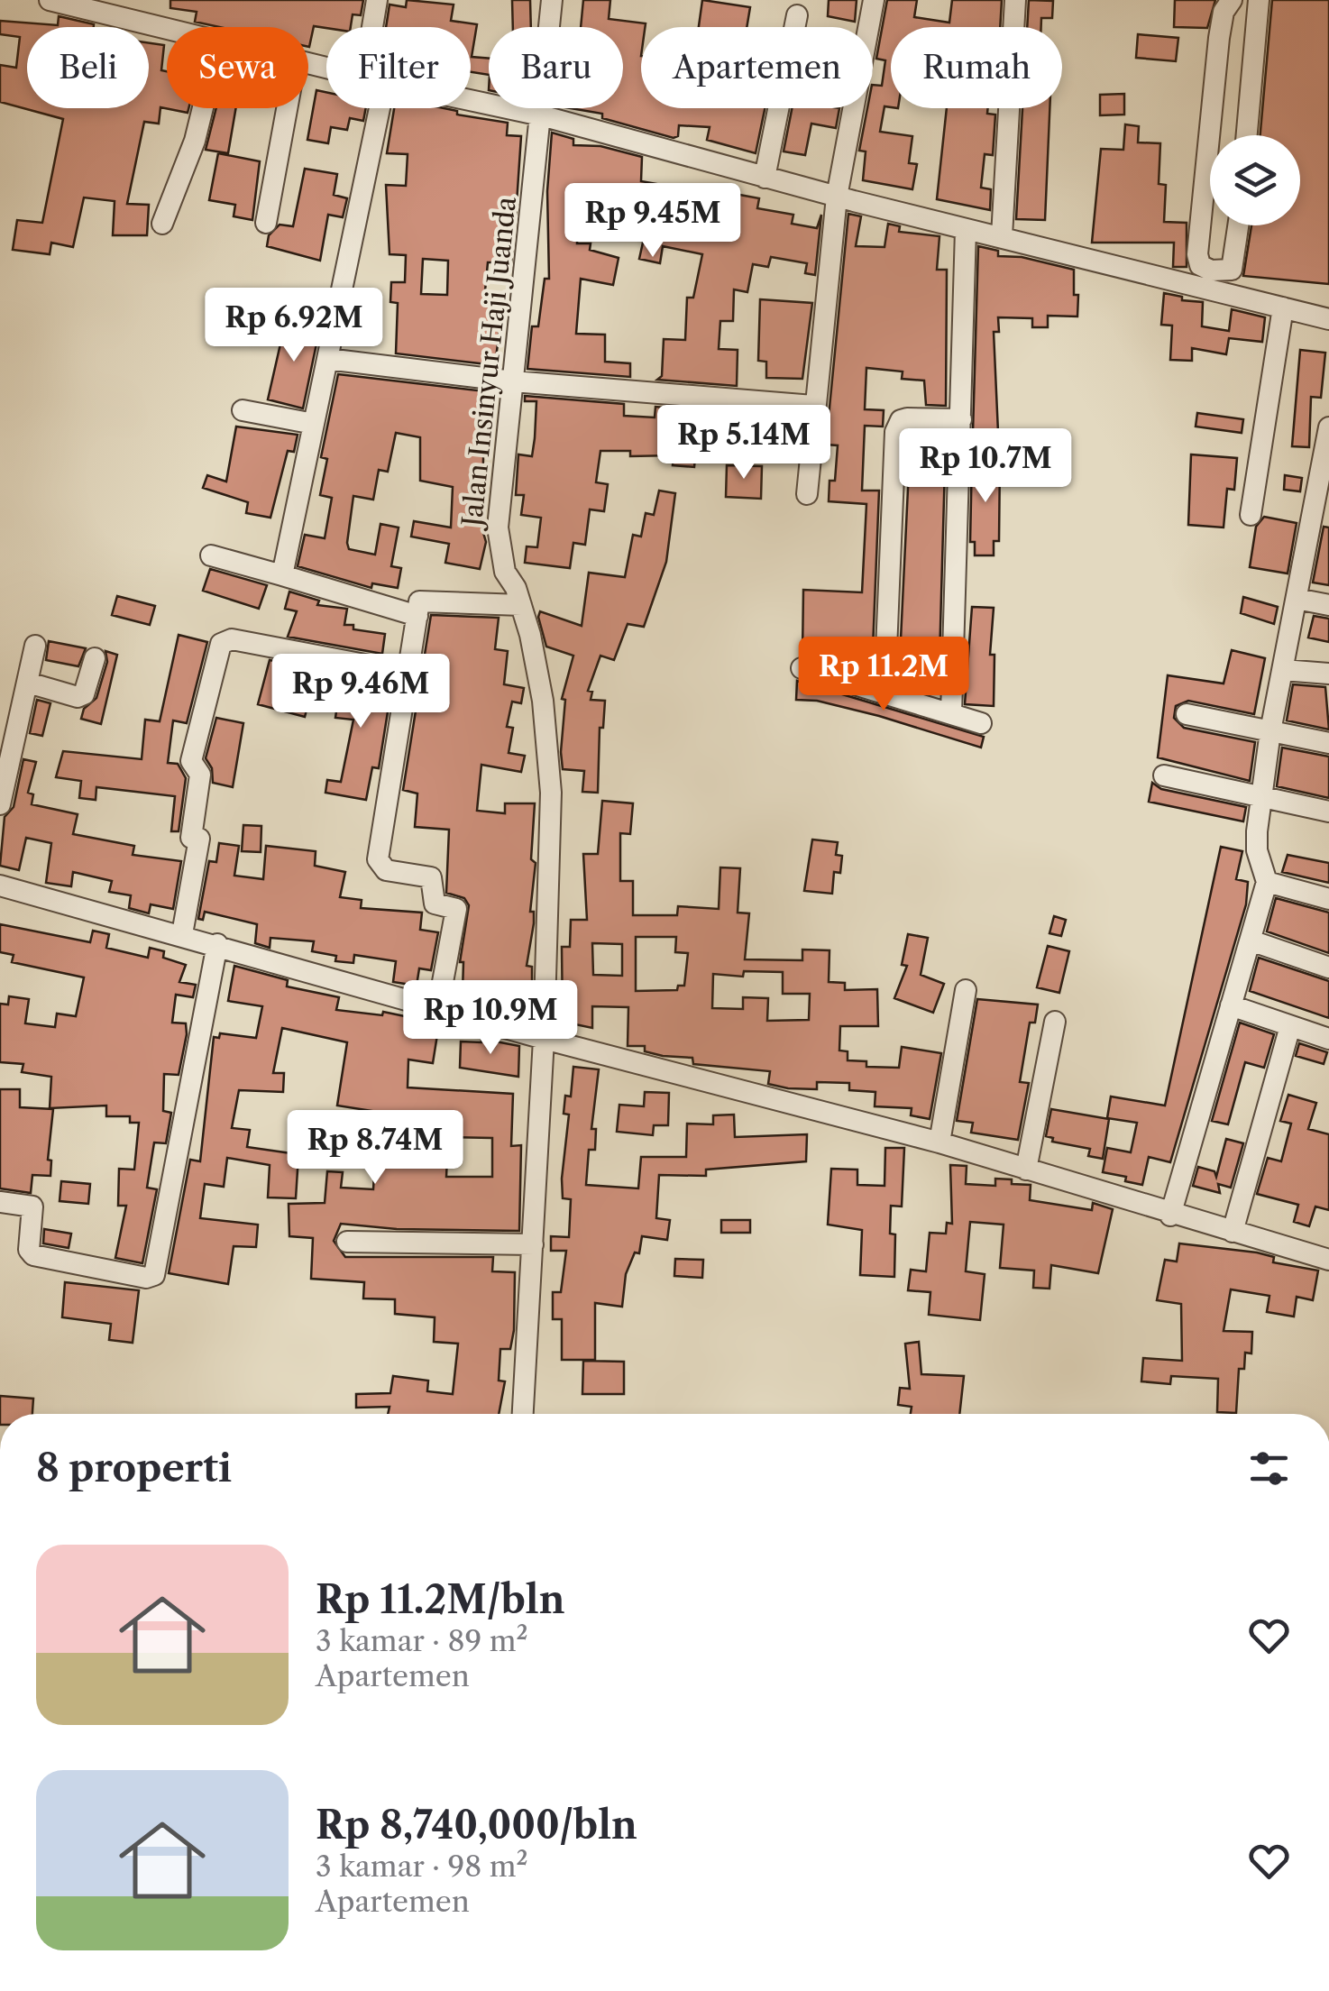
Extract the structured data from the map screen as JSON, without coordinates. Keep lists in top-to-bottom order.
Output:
{
  "streets": {
    "street": ["Jalan Insinyur Haji Juanda"]
  },
  "page": {
    "chip": [
      "Beli",
      "Sewa",
      "Filter",
      "Baru",
      "Apartemen",
      "Rumah"
    ],
    "price": [
      "Rp 9.45M",
      "Rp 6.92M",
      "Rp 5.14M",
      "Rp 10.7M",
      "Rp 11.2M",
      "Rp 9.46M",
      "Rp 10.9M",
      "Rp 8.74M"
    ],
    "heading": "8 properti",
    "list": [
      {
        "name": "Rp 11.2M/bln",
        "note": "3 kamar · 89 m² · Apartemen"
      },
      {
        "name": "Rp 8,740,000/bln",
        "note": "3 kamar · 98 m² · Apartemen"
      }
    ]
  }
}
